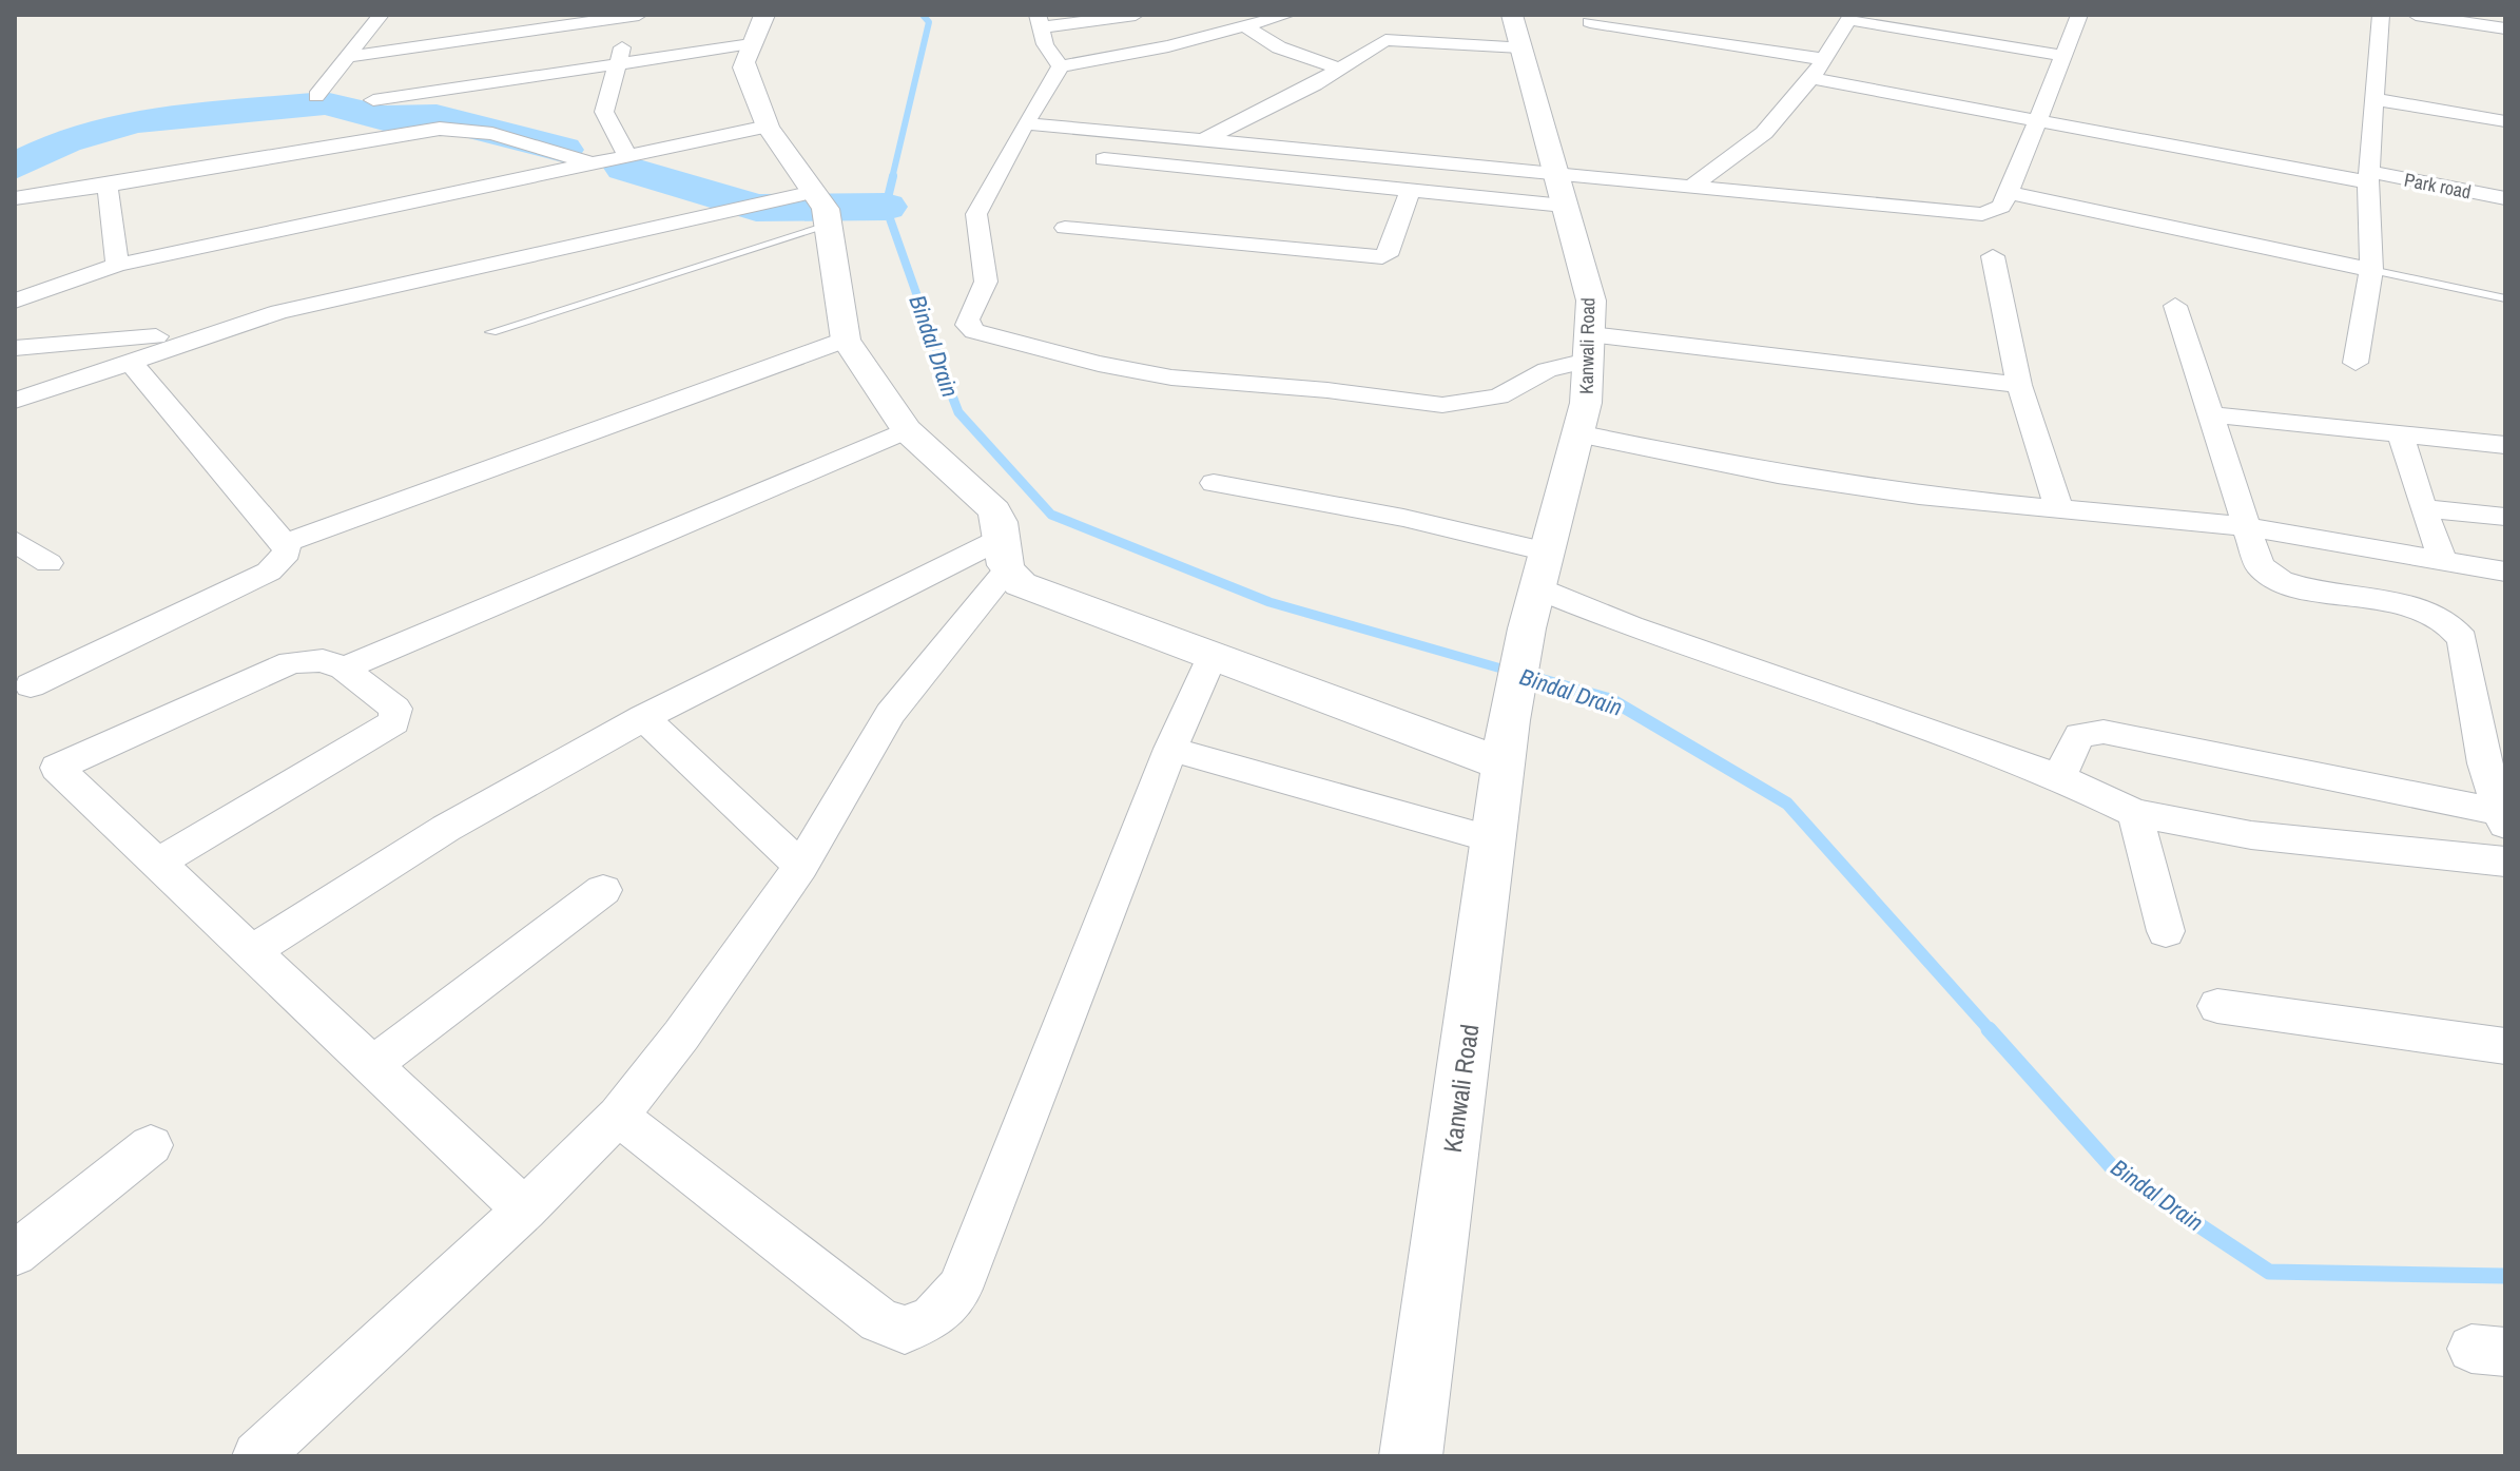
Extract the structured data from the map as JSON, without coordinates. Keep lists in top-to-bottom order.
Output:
{
  "streets": {
    "street": ["Park road", "Kanwali Road"]
  },
  "water": ["Bindal Drain"]
}
